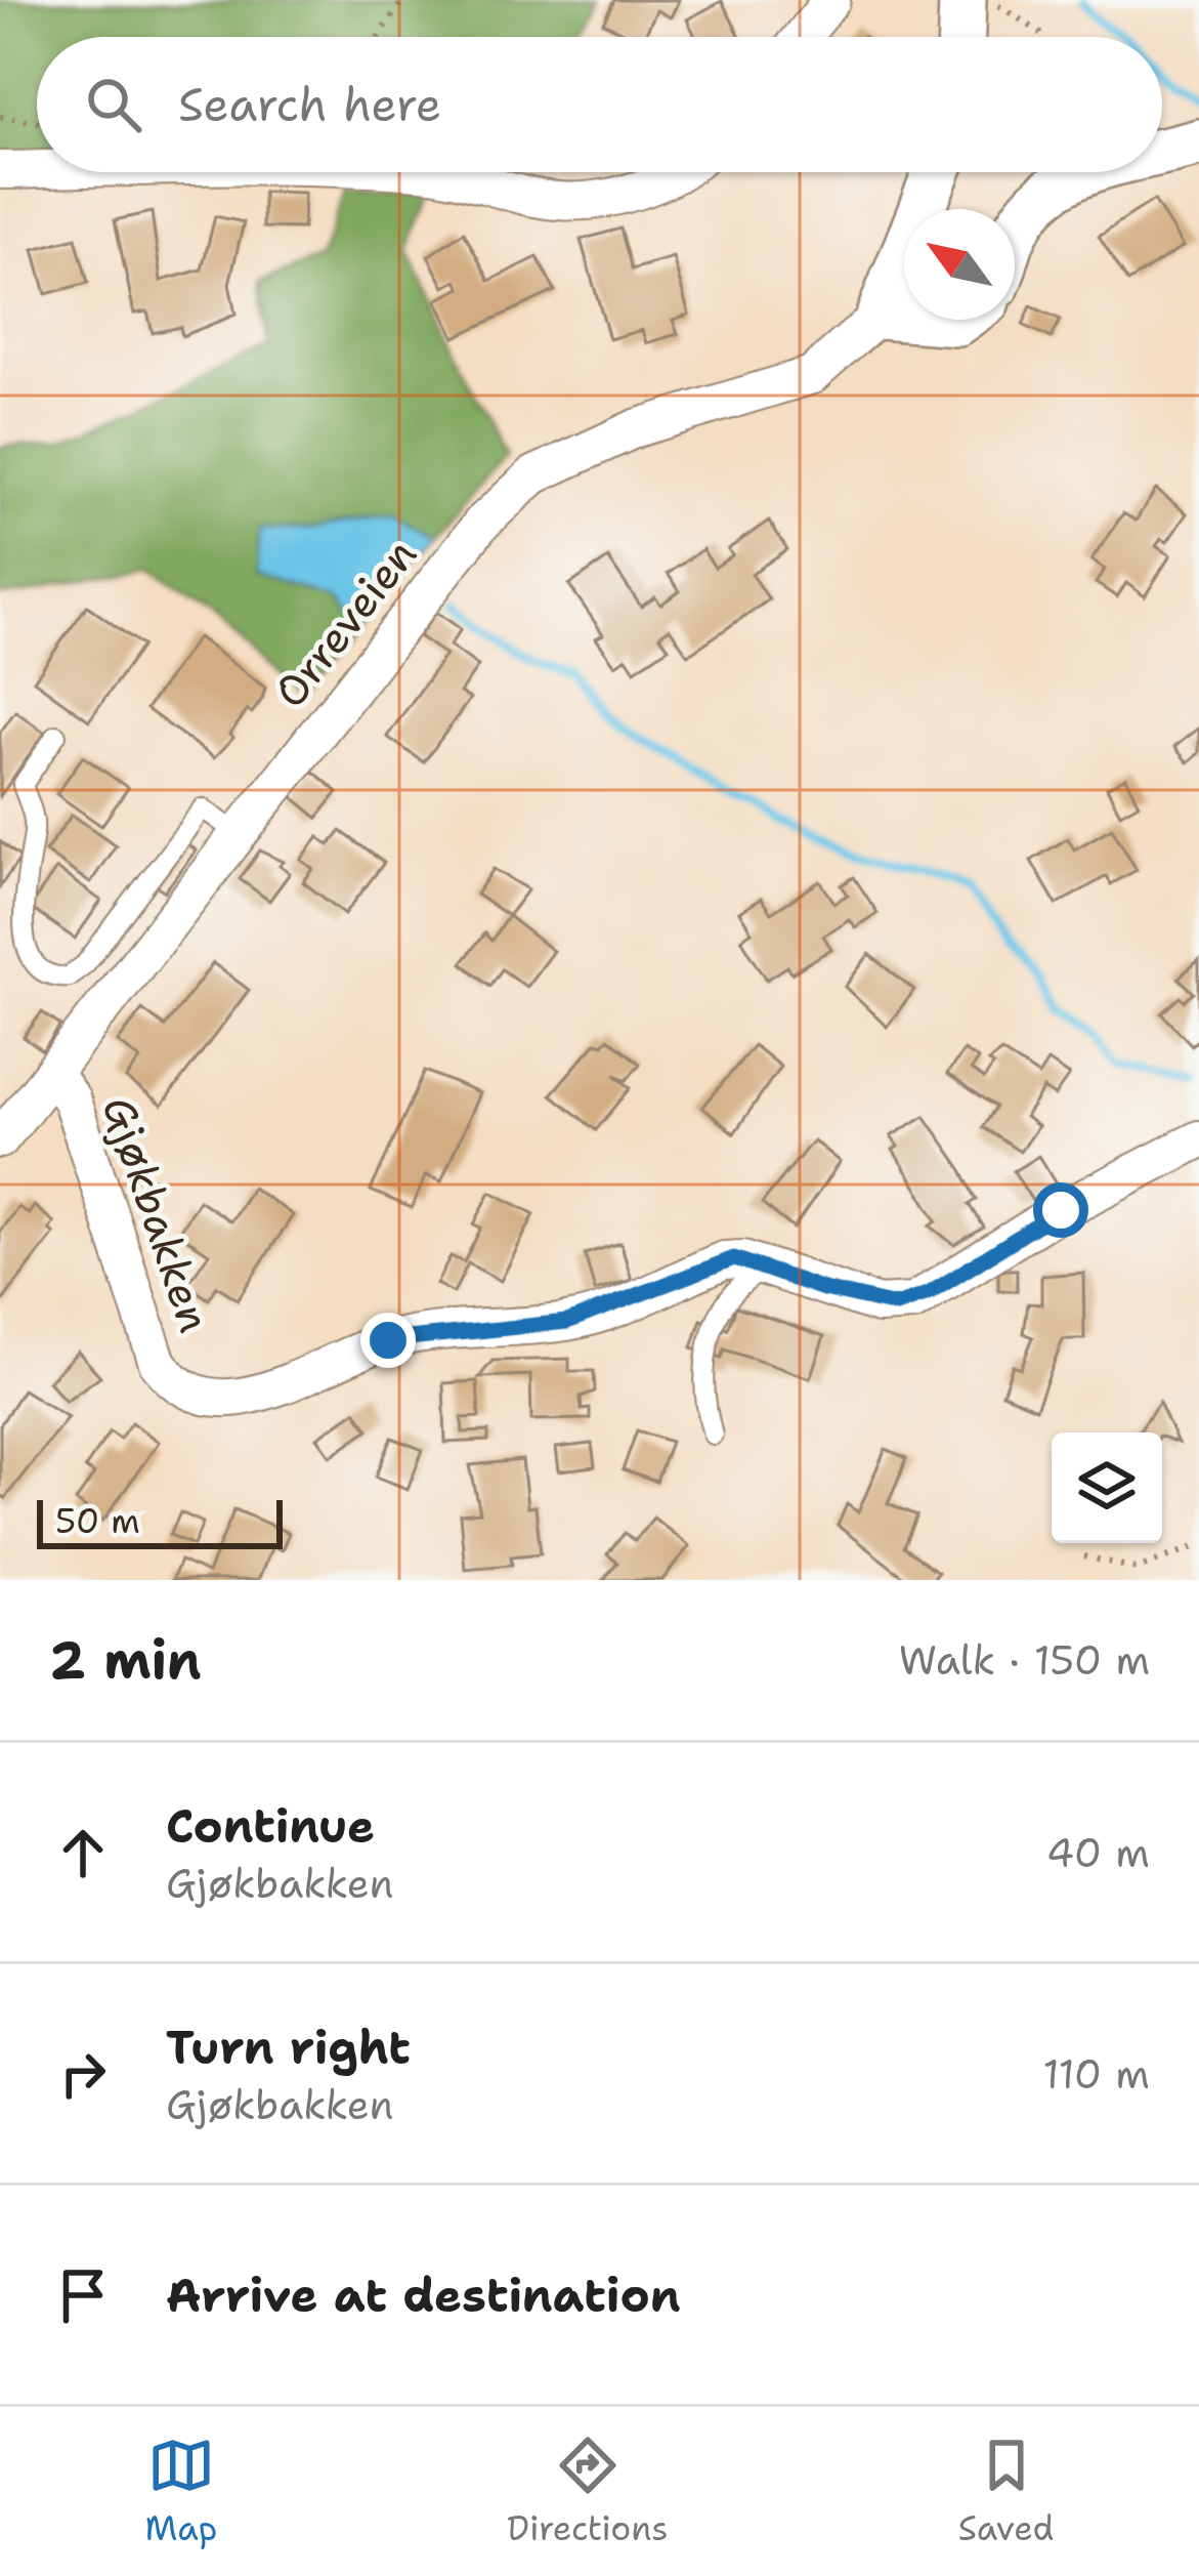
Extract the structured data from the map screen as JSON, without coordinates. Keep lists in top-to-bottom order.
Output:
{
  "streets": {
    "street": ["Orreveien", "Gjøkbakken"]
  },
  "crossings": [
    ["Orreveien", "Gjøkbakken"]
  ],
  "scale_bar": "50 m",
  "north": "top left",
  "page": {
    "search": "Search here",
    "scale": "50 m",
    "heading": ["2 min", "Walk · 150 m"],
    "list": [
      ["Continue", "Gjøkbakken", "40 m"],
      ["Turn right", "Gjøkbakken", "110 m"],
      "Arrive at destination"
    ],
    "nav": ["Map", "Directions", "Saved"]
  }
}
